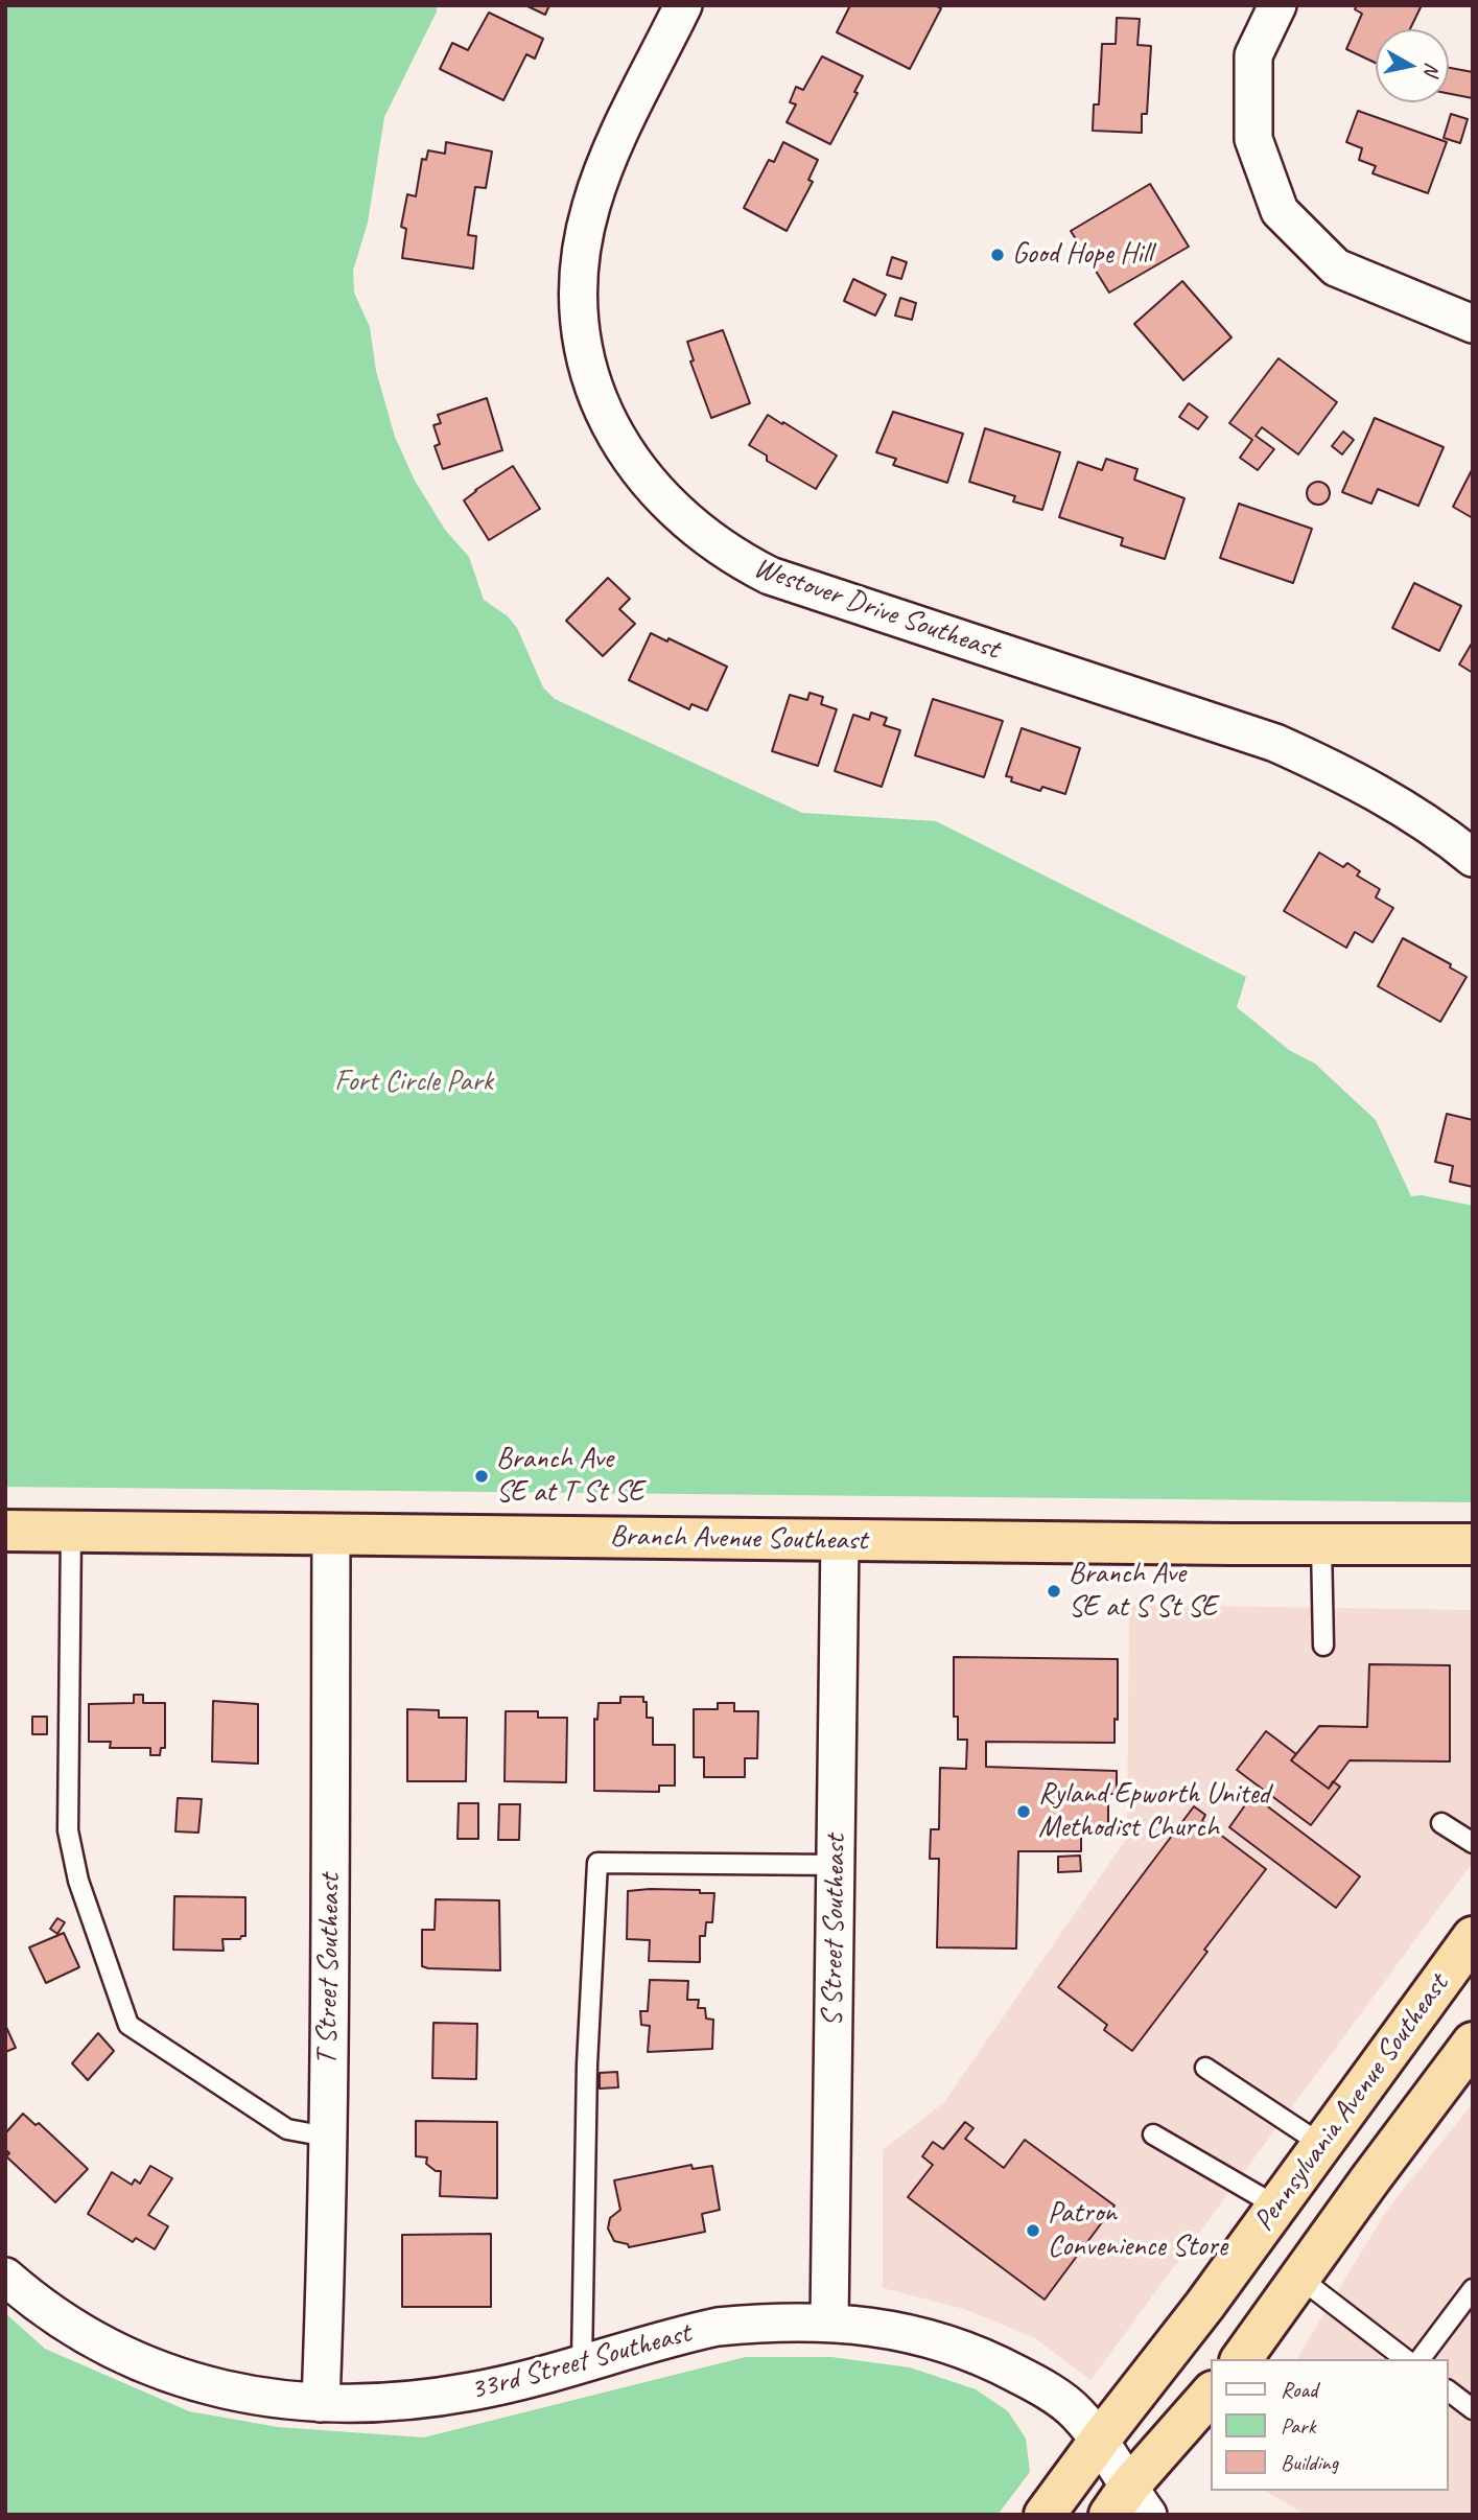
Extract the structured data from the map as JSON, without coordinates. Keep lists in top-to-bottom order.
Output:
{
  "streets": {
    "highway": ["Branch Avenue Southeast", "Pennsylvania Avenue Southeast"],
    "street": [
      "Westover Drive Southeast",
      "S Street Southeast",
      "T Street Southeast",
      "33rd Street Southeast"
    ]
  },
  "crossings": [
    ["Branch Avenue Southeast", "S Street Southeast"],
    ["Branch Avenue Southeast", "T Street Southeast"],
    ["S Street Southeast", "33rd Street Southeast"],
    ["T Street Southeast", "33rd Street Southeast"],
    ["Pennsylvania Avenue Southeast", "33rd Street Southeast"]
  ],
  "parks": ["Fort Circle Park"],
  "places": [
    "Good Hope Hill",
    "Branch Ave SE at T St SE",
    "Branch Ave SE at S St SE",
    "Ryland Epworth United Methodist Church",
    "Patron Convenience Store"
  ],
  "legend": ["Road", "Park", "Building"],
  "north": "right"
}
